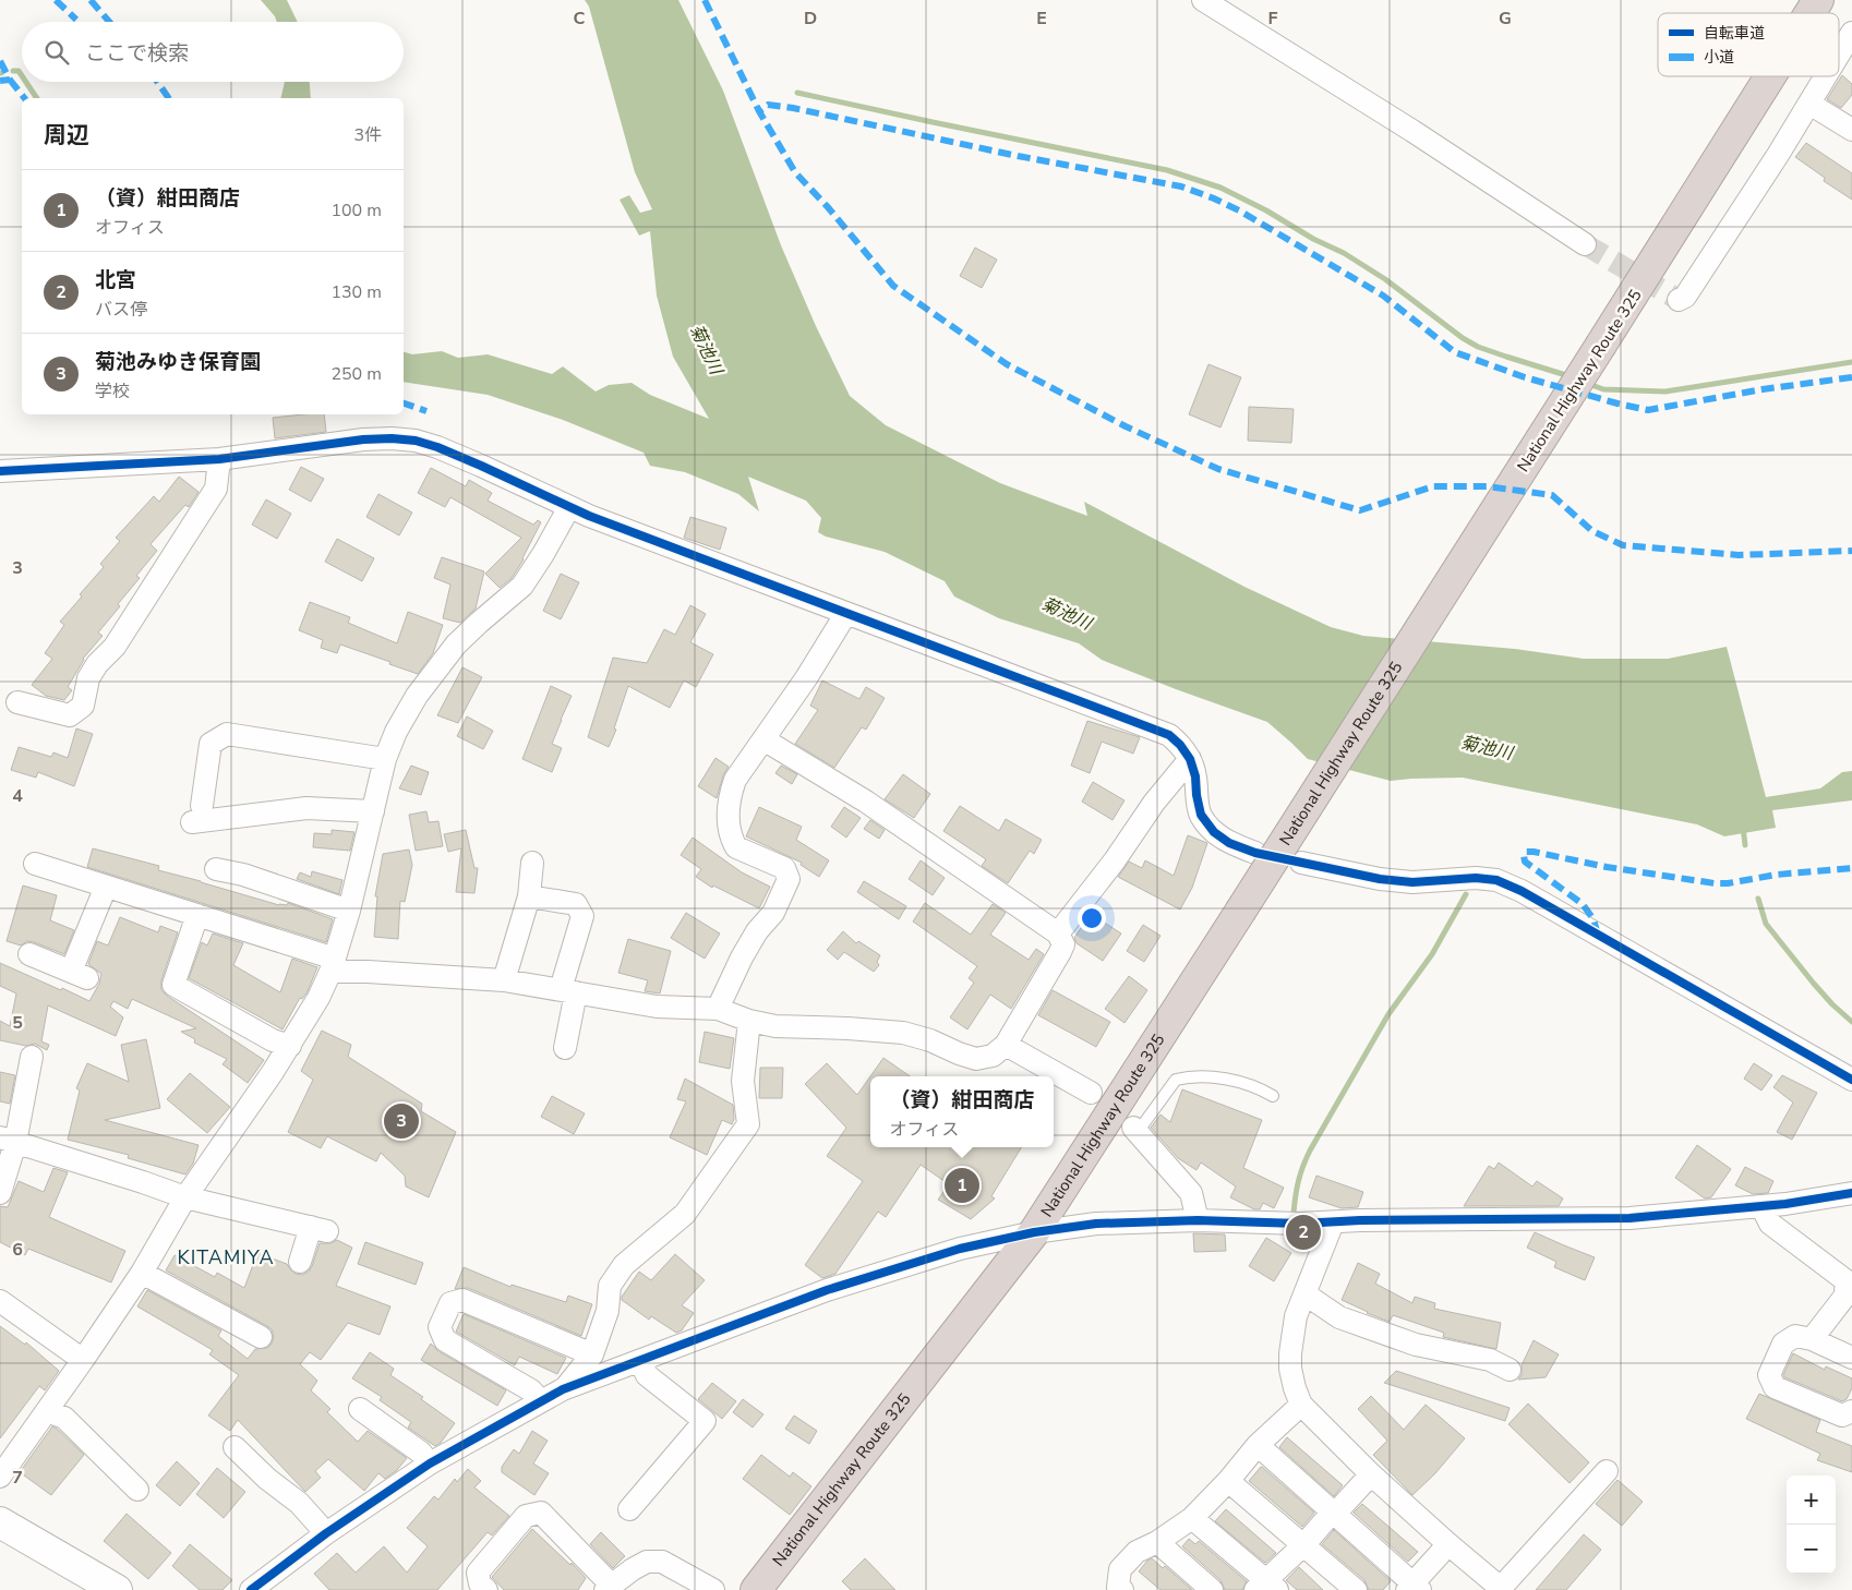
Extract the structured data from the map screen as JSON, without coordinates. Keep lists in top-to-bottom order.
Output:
{
  "streets": {
    "highway": ["National Highway Route 325"]
  },
  "districts": ["KITAMIYA"],
  "water": ["菊池川"],
  "legend": ["自転車道", "小道"],
  "page": {
    "search": "ここで検索",
    "heading": ["周辺", "3件"],
    "list": [
      {
        "mark": "1",
        "name": "（資）紺田商店",
        "note": "オフィス",
        "value": "100 m"
      },
      {
        "mark": "2",
        "name": "北宮",
        "note": "バス停",
        "value": "130 m"
      },
      {
        "mark": "3",
        "name": "菊池みゆき保育園",
        "note": "学校",
        "value": "250 m"
      }
    ],
    "popup": ["（資）紺田商店", "オフィス"],
    "pins": ["3", "1", "2"],
    "map_buttons": ["+", "−"]
  },
  "grid": {
    "columns": [
      "C",
      "D",
      "E",
      "F",
      "G"
    ],
    "rows": [
      "3",
      "4",
      "5",
      "6",
      "7"
    ]
  }
}
